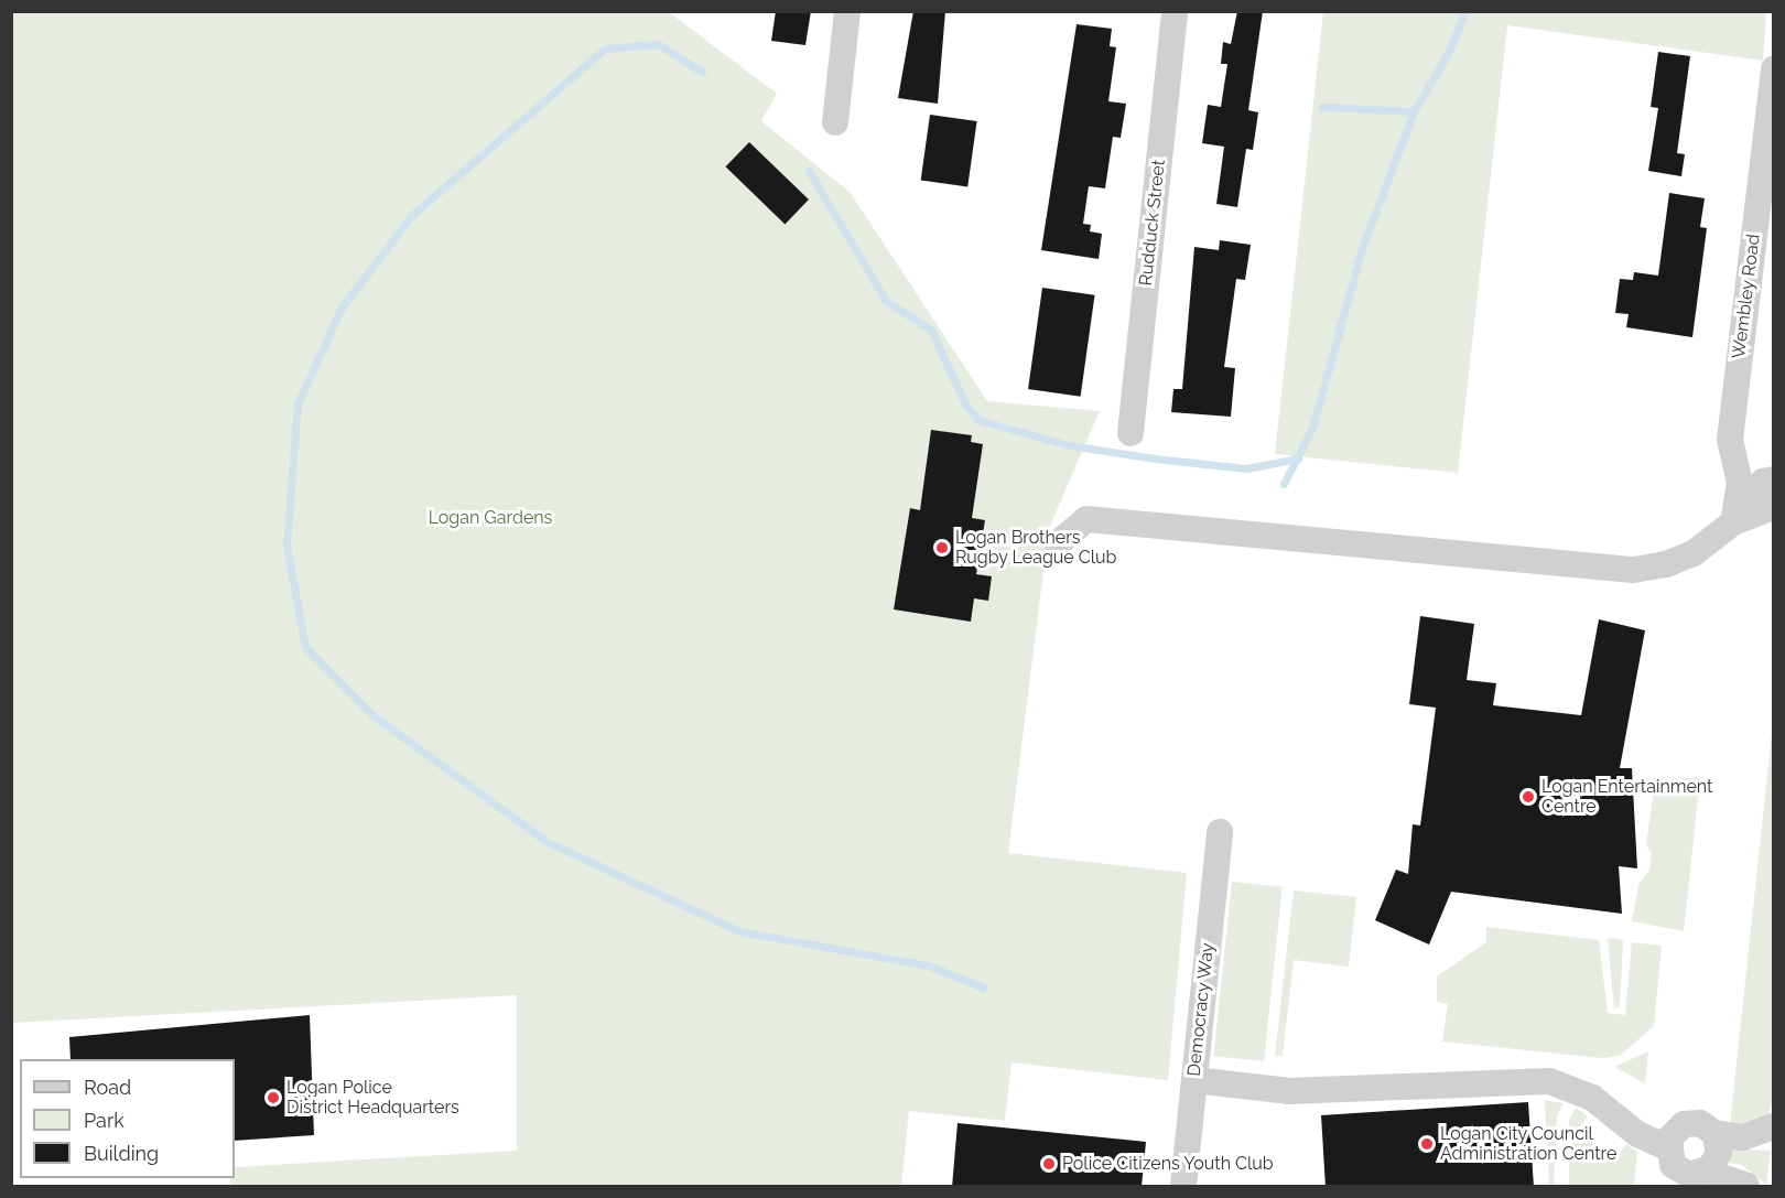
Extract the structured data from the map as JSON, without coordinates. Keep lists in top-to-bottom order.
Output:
{
  "streets": {
    "street": ["Rudduck Street", "Wembley Road", "Democracy Way"]
  },
  "parks": ["Logan Gardens"],
  "places": [
    "Logan Brothers Rugby League Club",
    "Logan Entertainment Centre",
    "Logan Police District Headquarters",
    "Logan City Council Administration Centre",
    "Police Citizens Youth Club"
  ],
  "legend": ["Road", "Park", "Building"]
}
